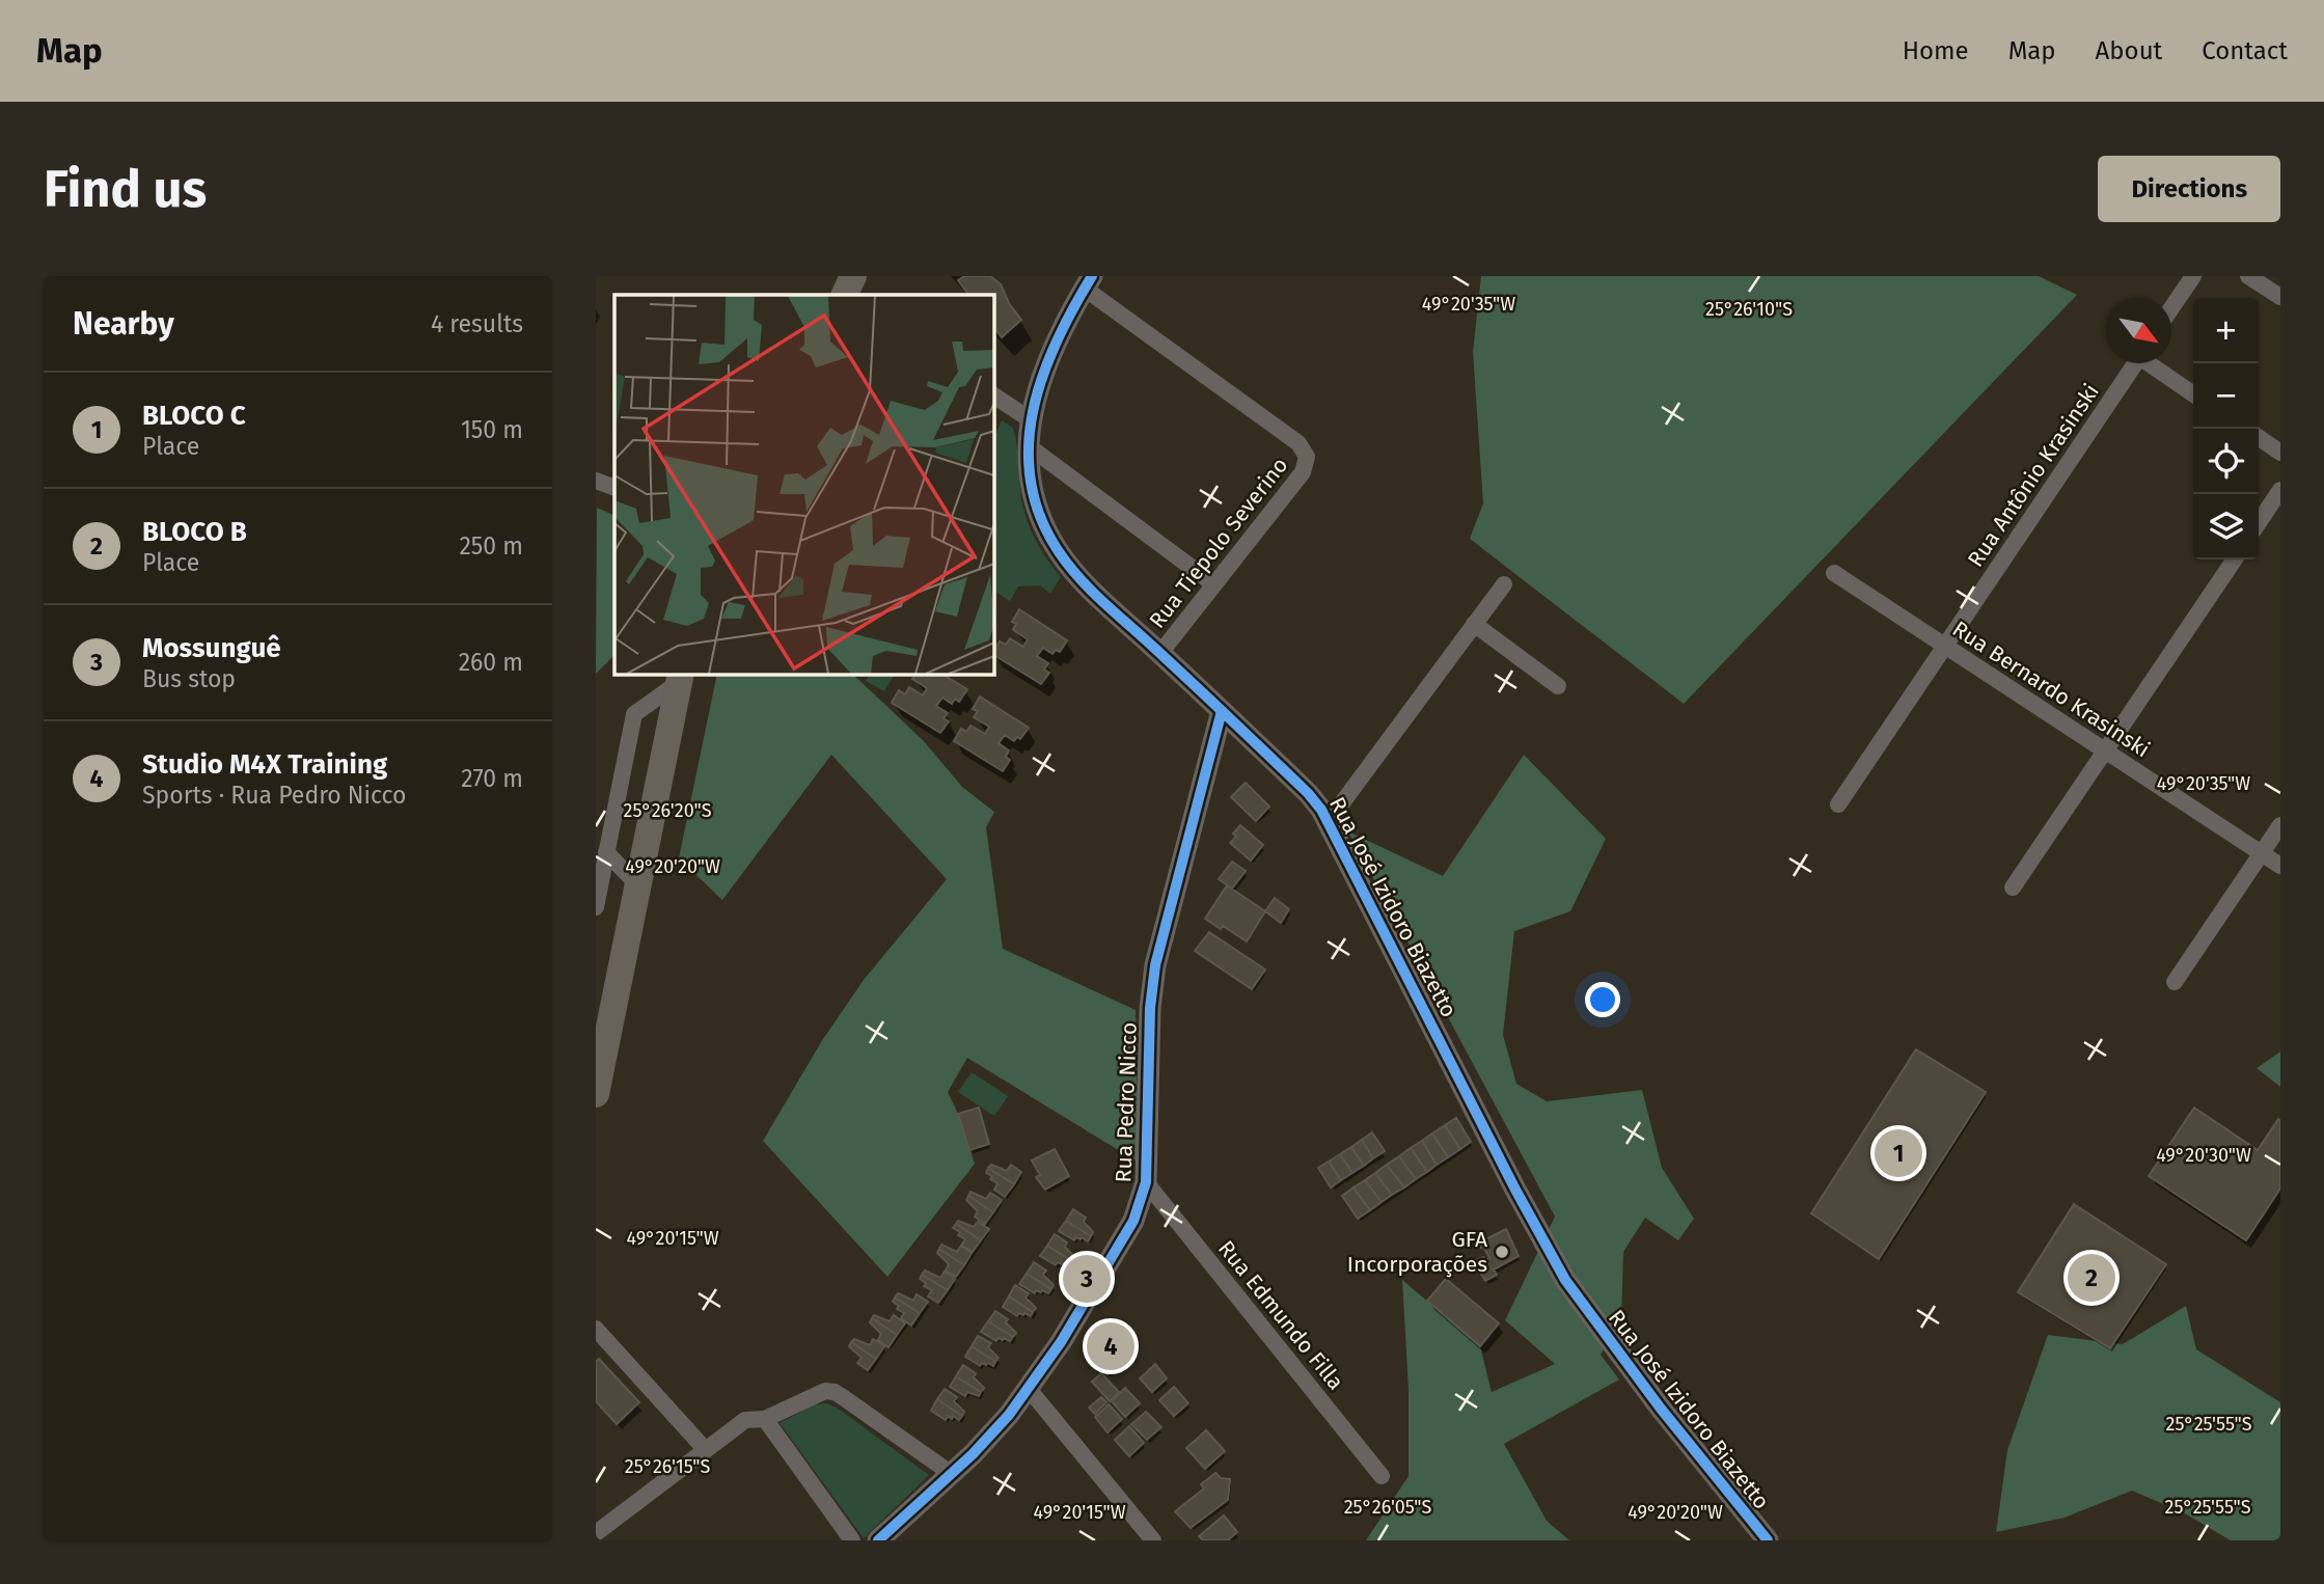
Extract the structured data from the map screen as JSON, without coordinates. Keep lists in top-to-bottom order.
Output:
{
  "streets": {
    "street": [
      "Rua Antônio Krasinski",
      "Rua Tiepolo Severino",
      "Rua Bernardo Krasinski",
      "Rua José Izidoro Biazetto",
      "Rua Pedro Nicco",
      "Rua Edmundo Filla"
    ]
  },
  "crossings": [
    ["Rua Antônio Krasinski", "Rua Bernardo Krasinski"],
    ["Rua Tiepolo Severino", "Rua José Izidoro Biazetto"],
    ["Rua José Izidoro Biazetto", "Rua Pedro Nicco"],
    ["Rua Pedro Nicco", "Rua Edmundo Filla"]
  ],
  "places": ["GFA Incorporações"],
  "north": "bottom right",
  "page": {
    "header": "Map",
    "nav": [
      "Home",
      "Map",
      "About",
      "Contact"
    ],
    "buttons": "Directions",
    "title": "Find us",
    "heading": ["Nearby", "4 results"],
    "map_buttons": ["+", "−"],
    "list": [
      {
        "mark": "1",
        "name": "BLOCO C",
        "note": "Place",
        "value": "150 m"
      },
      {
        "mark": "2",
        "name": "BLOCO B",
        "note": "Place",
        "value": "250 m"
      },
      {
        "mark": "3",
        "name": "Mossunguê",
        "note": "Bus stop",
        "value": "260 m"
      },
      {
        "mark": "4",
        "name": "Studio M4X Training",
        "note": "Sports · Rua Pedro Nicco",
        "value": "270 m"
      }
    ],
    "pins": [
      "1",
      "2",
      "3",
      "4"
    ]
  },
  "coordinates": [
    "49°20'35\"W",
    "25°26'10\"S",
    "25°26'20\"S",
    "49°20'20\"W",
    "49°20'30\"W",
    "49°20'15\"W",
    "25°25'55\"S",
    "25°26'15\"S",
    "25°26'05\"S"
  ]
}
